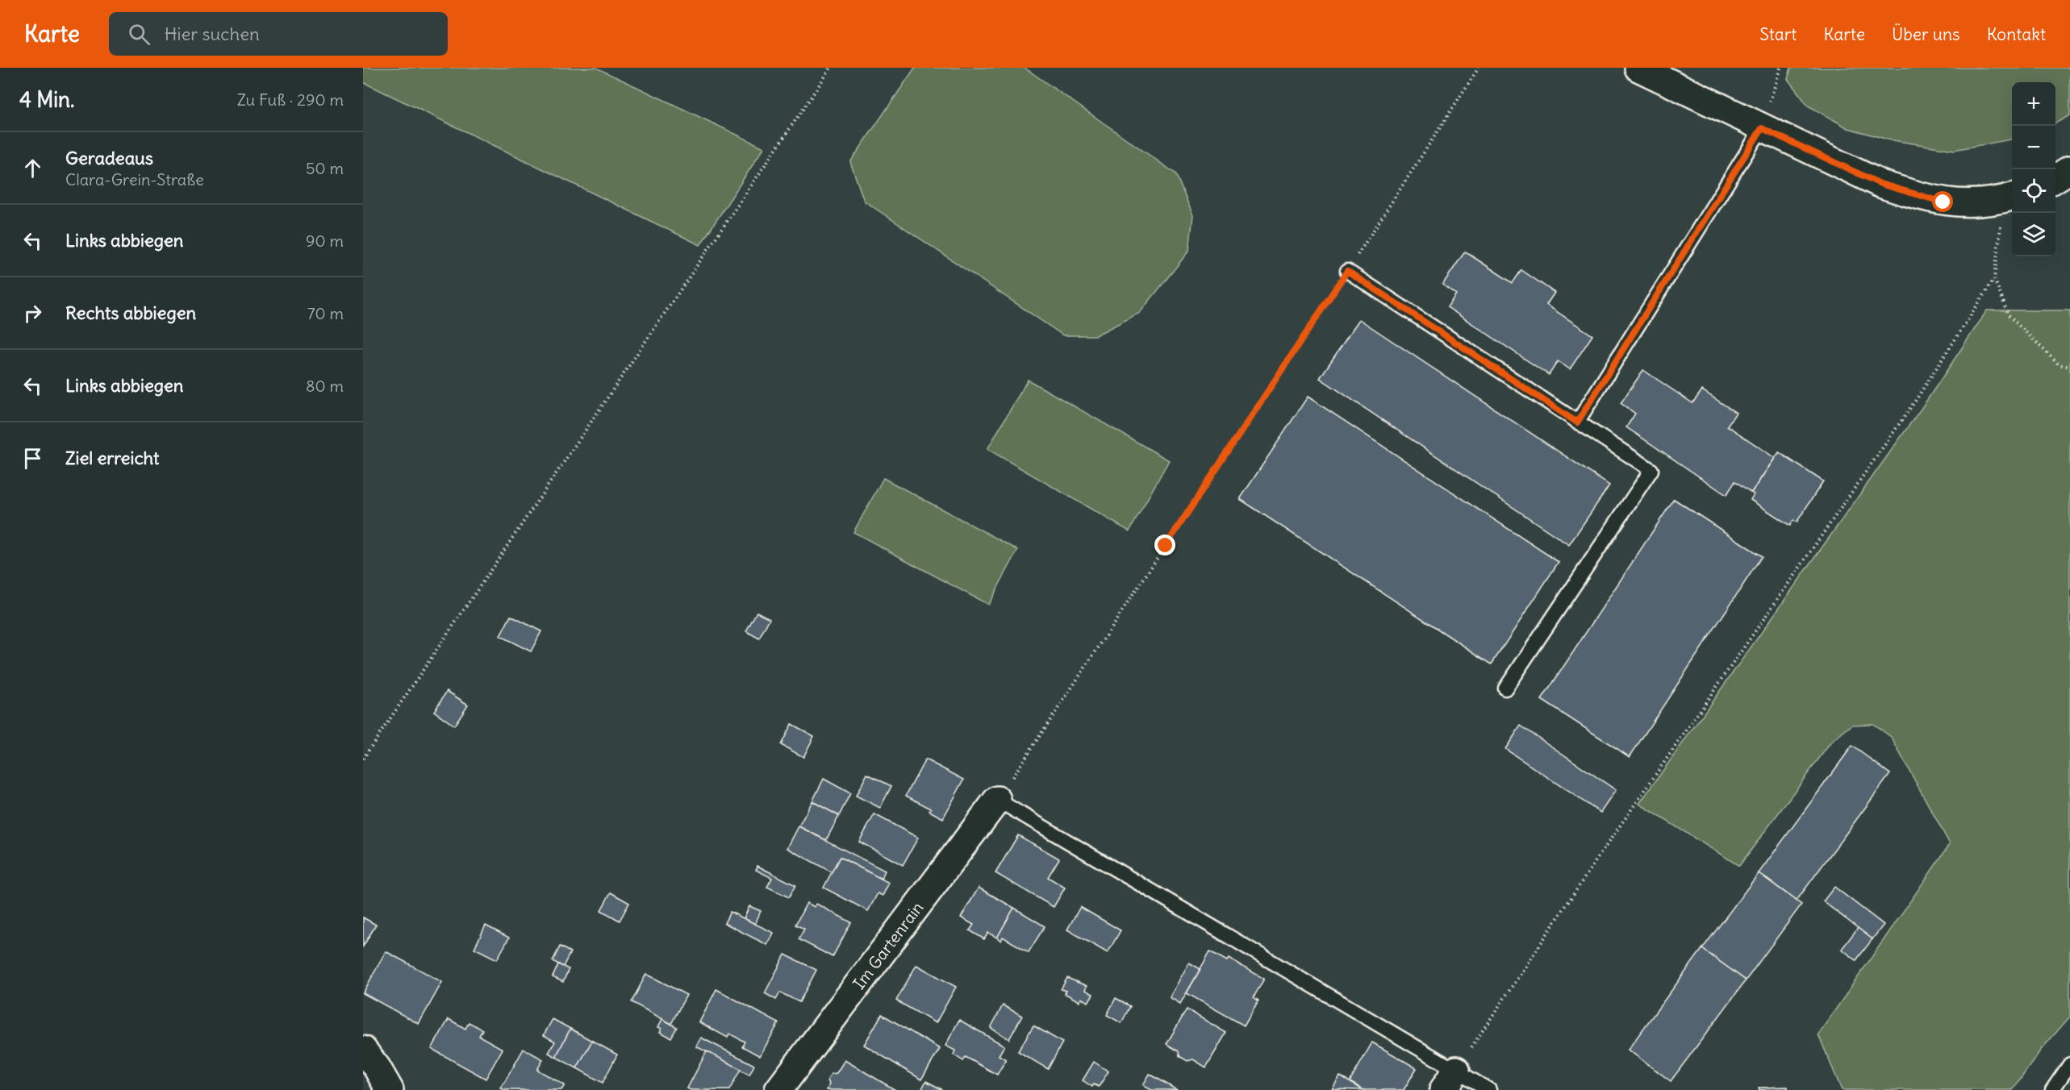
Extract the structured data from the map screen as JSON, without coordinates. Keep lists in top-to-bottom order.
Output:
{
  "streets": {
    "street": ["Im Gartenrain"]
  },
  "page": {
    "header": "Karte",
    "search": "Hier suchen",
    "nav": [
      "Start",
      "Karte",
      "Über uns",
      "Kontakt"
    ],
    "heading": ["4 Min.", "Zu Fuß · 290 m"],
    "map_buttons": ["+", "−"],
    "list": [
      ["Geradeaus", "Clara-Grein-Straße", "50 m"],
      ["Links abbiegen", "90 m"],
      ["Rechts abbiegen", "70 m"],
      ["Links abbiegen", "80 m"],
      "Ziel erreicht"
    ]
  }
}
